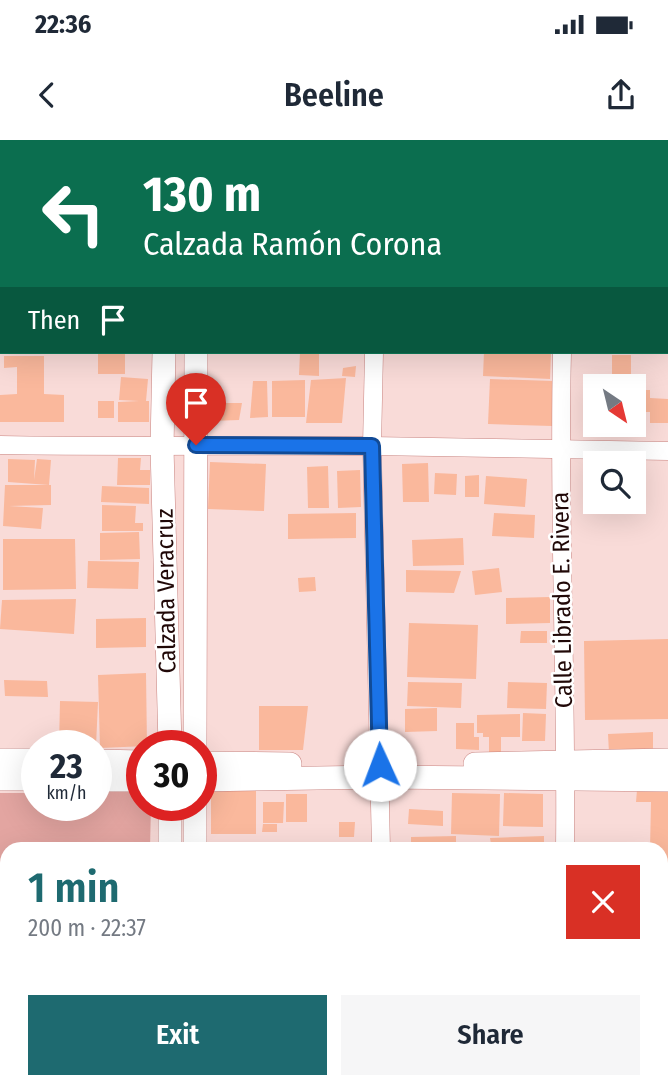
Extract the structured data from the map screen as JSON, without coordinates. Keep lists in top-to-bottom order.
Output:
{
  "streets": {
    "street": ["Calzada Veracruz", "Calle Librado E. Rivera"]
  },
  "north": "bottom right",
  "page": {
    "status": "22:36",
    "header": "Beeline",
    "turn": ["130 m", "Calzada Ramón Corona"],
    "then": "Then",
    "speed": "23 km/h",
    "limit": "30",
    "heading": ["1 min", "200 m · 22:37"],
    "buttons": ["Exit", "Share"]
  }
}
